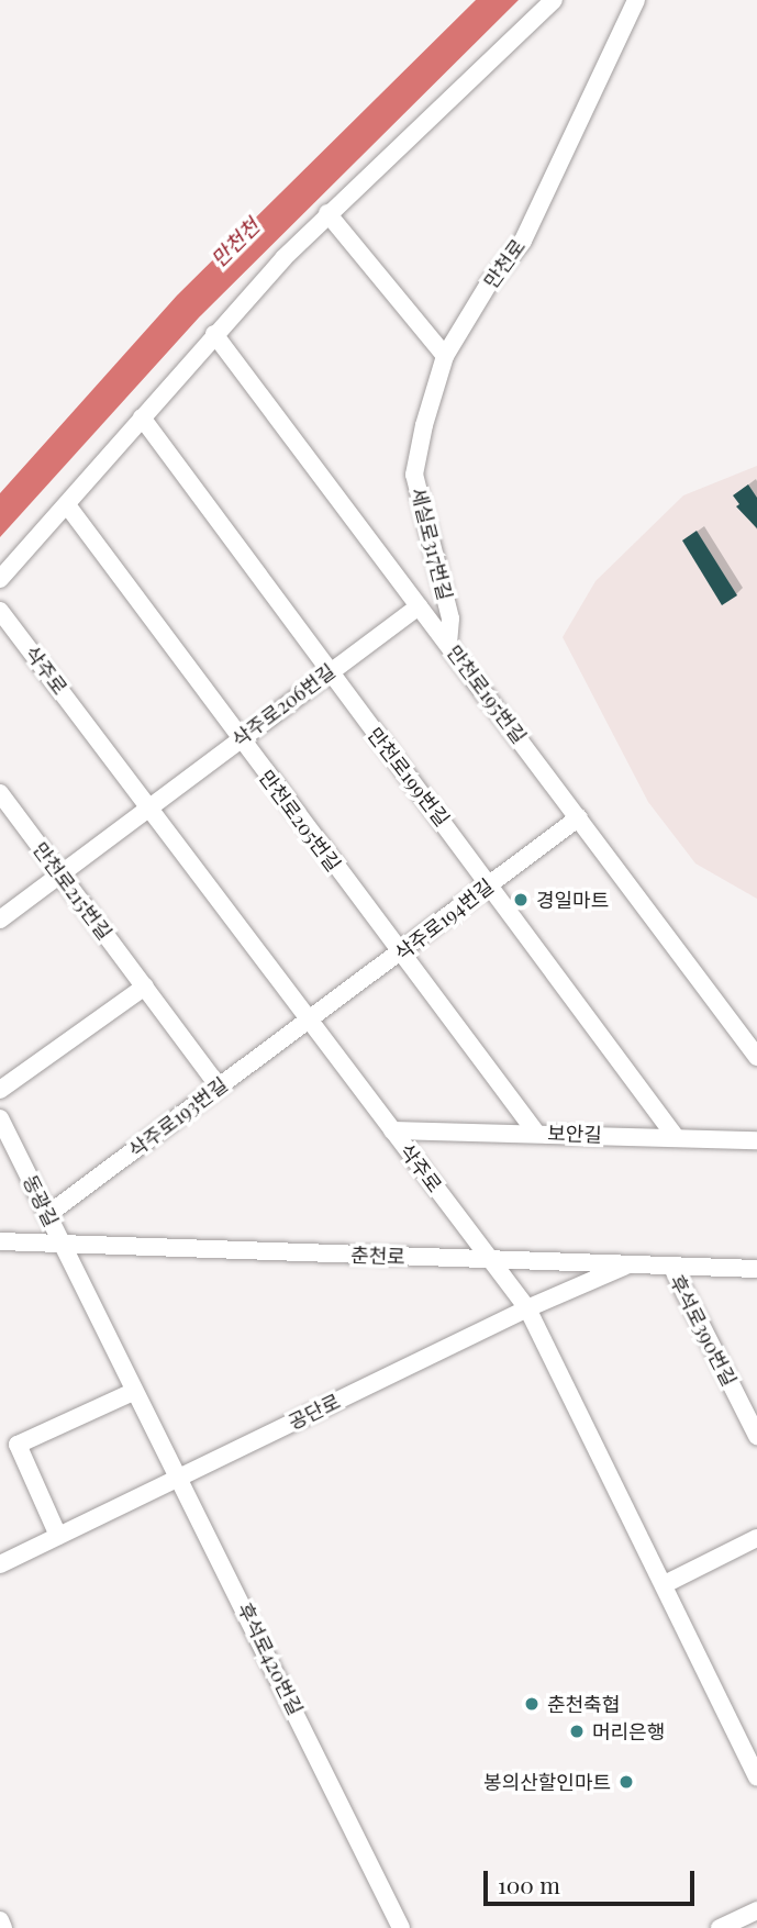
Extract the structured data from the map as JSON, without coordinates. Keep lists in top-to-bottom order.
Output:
{
  "streets": {
    "street": [
      "만천로",
      "세실로317번길",
      "삭주로",
      "만천로195번길",
      "삭주로206번길",
      "만천로199번길",
      "만천로205번길",
      "만천로215번길",
      "삭주로194번길",
      "삭주로193번길",
      "보안길",
      "동광길",
      "춘천로",
      "후석로390번길",
      "공단로",
      "후석로420번길"
    ]
  },
  "crossings": [
    ["만천로", "세실로317번길"],
    ["세실로317번길", "만천로195번길"],
    ["삭주로", "삭주로206번길"],
    ["삭주로", "삭주로194번길"],
    ["삭주로", "삭주로193번길"],
    ["삭주로", "보안길"],
    ["삭주로", "춘천로"],
    ["삭주로", "공단로"],
    ["만천로195번길", "삭주로206번길"],
    ["만천로195번길", "삭주로194번길"],
    ["삭주로206번길", "만천로199번길"],
    ["삭주로206번길", "만천로205번길"],
    ["삭주로206번길", "만천로215번길"],
    ["만천로199번길", "삭주로194번길"],
    ["만천로199번길", "보안길"],
    ["만천로205번길", "삭주로194번길"],
    ["만천로205번길", "보안길"],
    ["만천로215번길", "삭주로193번길"],
    ["삭주로194번길", "삭주로193번길"],
    ["삭주로193번길", "동광길"],
    ["동광길", "춘천로"],
    ["동광길", "후석로420번길"],
    ["춘천로", "후석로390번길"],
    ["춘천로", "공단로"],
    ["춘천로", "후석로420번길"],
    ["공단로", "후석로420번길"]
  ],
  "water": ["만천천"],
  "places": [
    "경일마트",
    "춘천축협",
    "머리은행",
    "봉의산할인마트"
  ],
  "scale_bar": "100 m"
}
